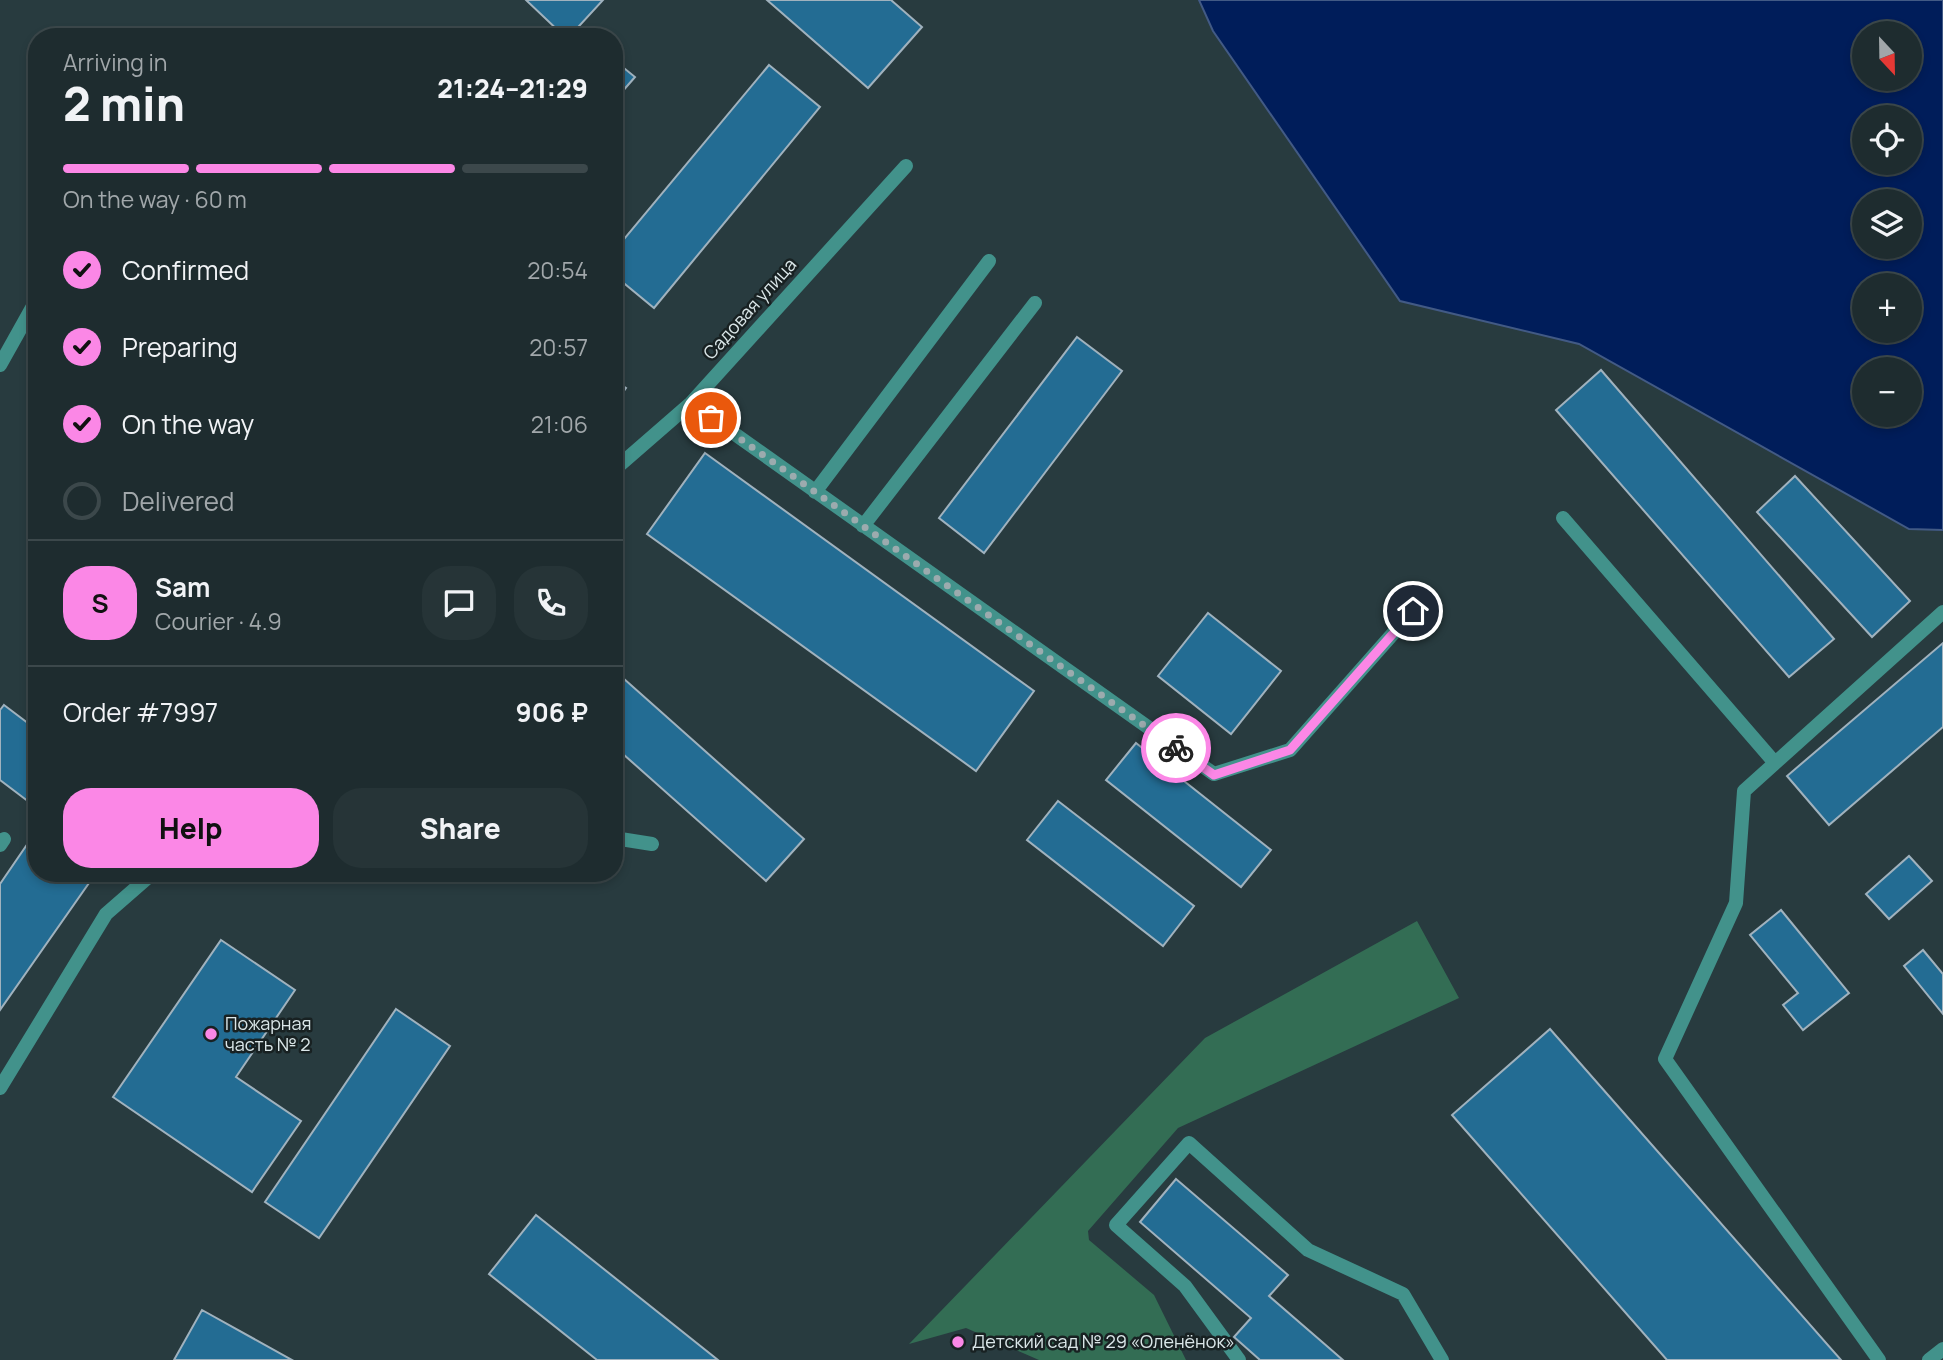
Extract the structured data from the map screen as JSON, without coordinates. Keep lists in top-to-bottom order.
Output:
{
  "streets": {
    "street": ["Садовая улица"]
  },
  "places": ["Пожарная часть № 2", "Детский сад № 29 «Оленёнок»"],
  "north": "bottom",
  "page": {
    "map_buttons": ["+", "−"],
    "heading": ["2 min", "Arriving in", "21:24–21:29"],
    "panel": [
      "Sam",
      "Courier · 4.9",
      "Order #7997",
      "906 ₽"
    ],
    "bar": "On the way · 60 m",
    "list": [
      ["Confirmed", "20:54"],
      ["Preparing", "20:57"],
      ["On the way", "21:06"],
      "Delivered"
    ],
    "round": "S",
    "buttons": ["Help", "Share"]
  }
}
